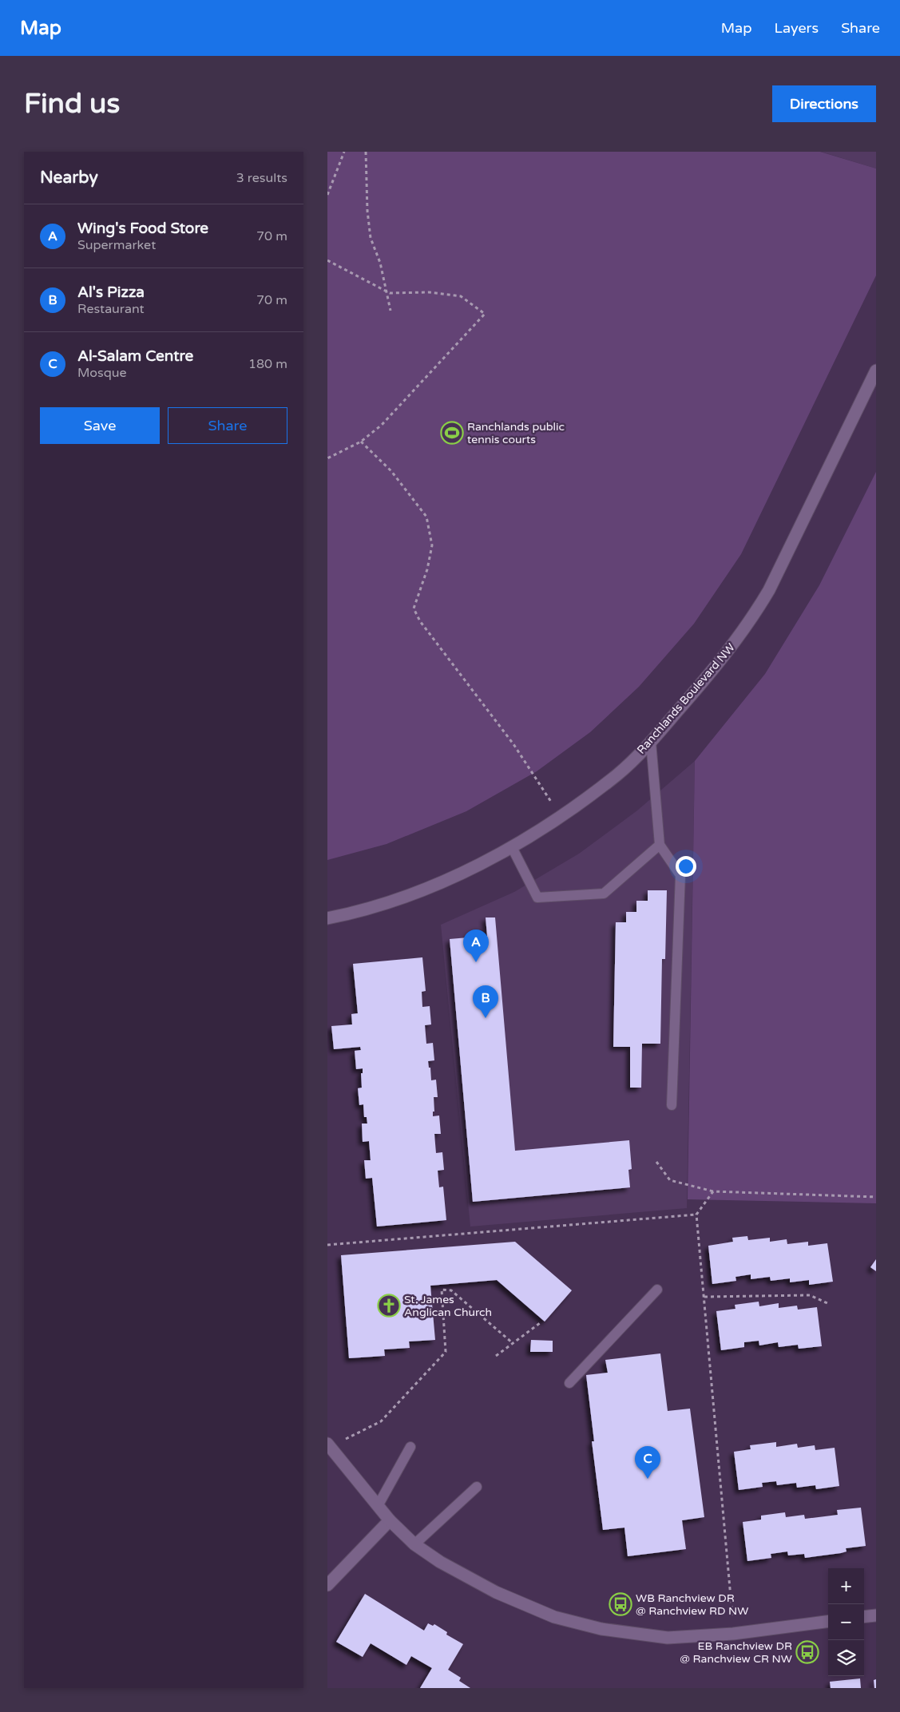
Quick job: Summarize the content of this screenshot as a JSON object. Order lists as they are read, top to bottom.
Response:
{
  "streets": {
    "street": ["Ranchlands Boulevard NW"]
  },
  "places": {
    "sports": ["Ranchlands public tennis courts"],
    "church": ["St. James Anglican Church"],
    "bus stop": ["WB Ranchview DR @ Ranchview RD NW", "EB Ranchview DR @ Ranchview CR NW"]
  },
  "page": {
    "header": "Map",
    "nav": ["Map", "Layers", "Share"],
    "buttons": [
      "Directions",
      ["Save", "Share"]
    ],
    "title": "Find us",
    "heading": ["Nearby", "3 results"],
    "list": [
      {
        "mark": "A",
        "name": "Wing's Food Store",
        "note": "Supermarket",
        "value": "70 m"
      },
      {
        "mark": "B",
        "name": "Al's Pizza",
        "note": "Restaurant",
        "value": "70 m"
      },
      {
        "mark": "C",
        "name": "Al-Salam Centre",
        "note": "Mosque",
        "value": "180 m"
      }
    ],
    "pins": ["A", "B", "C"],
    "map_buttons": ["+", "−"]
  }
}
